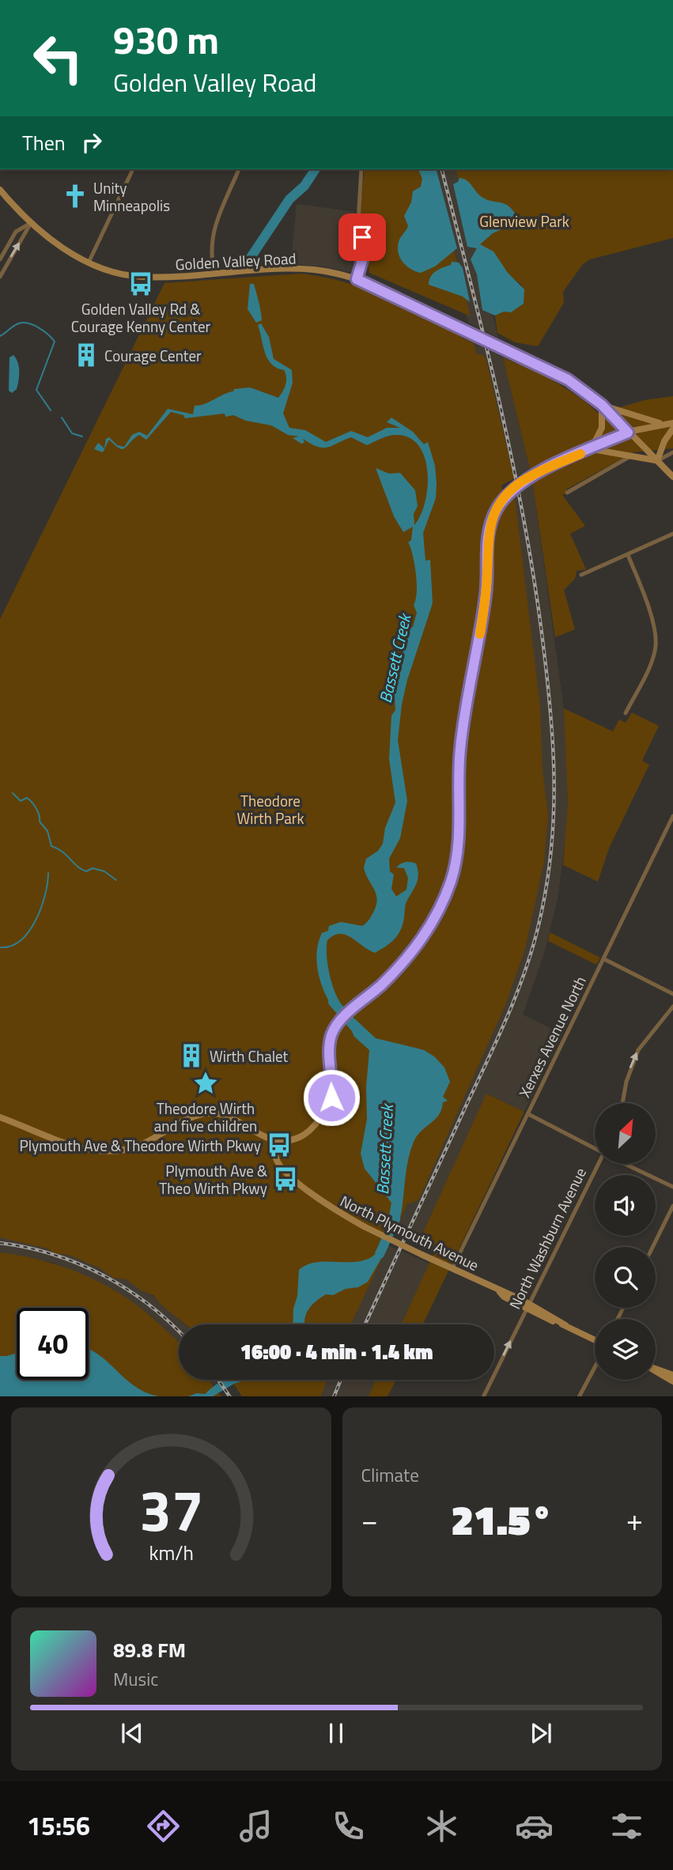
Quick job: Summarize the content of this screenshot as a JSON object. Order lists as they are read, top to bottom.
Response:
{
  "streets": {
    "street": [
      "Golden Valley Road",
      "Xerxes Avenue North",
      "North Plymouth Avenue",
      "North Washburn Avenue"
    ]
  },
  "crossings": [
    ["Xerxes Avenue North", "North Plymouth Avenue"],
    ["North Plymouth Avenue", "North Washburn Avenue"]
  ],
  "one_way": ["North Washburn Avenue"],
  "water": ["Bassett Creek"],
  "parks": ["Glenview Park", "Theodore Wirth Park"],
  "places": {
    "church": ["Unity Minneapolis"],
    "bus stop": ["Golden Valley Rd & Courage Kenny Center", "Plymouth Ave & Theodore Wirth Pkwy", "Plymouth Ave & Theo Wirth Pkwy"],
    "building": ["Courage Center", "Wirth Chalet"],
    "place": ["Theodore Wirth and five children"]
  },
  "north": "top right",
  "page": {
    "turn": ["930 m", "Golden Valley Road"],
    "then": "Then",
    "limit": "40",
    "trip": "16:00 · 4 min · 1.4 km",
    "tile": "Climate",
    "heat": ["−", "21.5°", "+"],
    "song": ["89.8 FM", "Music"],
    "tabs": "15:56",
    "gauge": ["37", "km/h"]
  }
}
